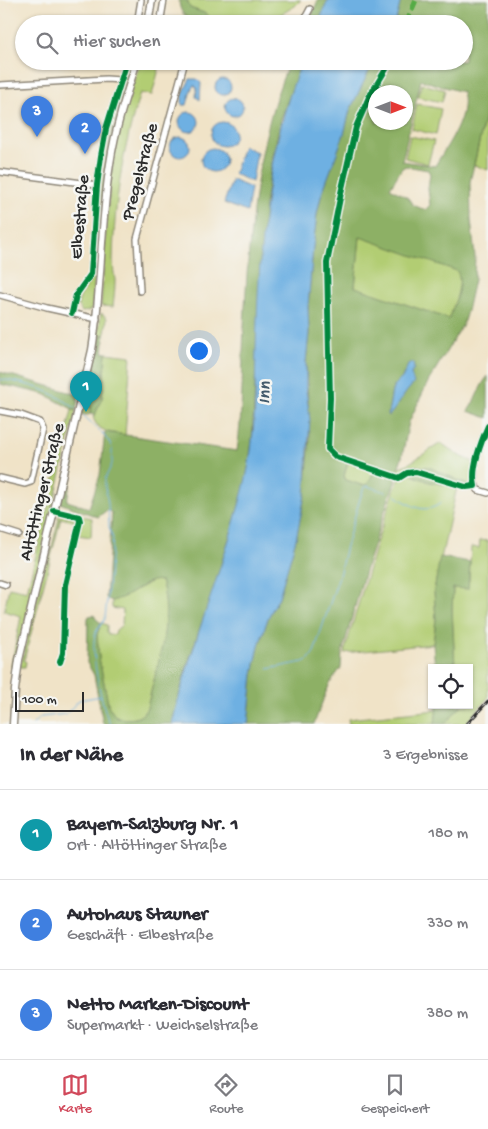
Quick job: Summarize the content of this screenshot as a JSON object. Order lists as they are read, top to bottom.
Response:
{
  "streets": {
    "main road": ["Altöttinger Straße"],
    "street": ["Pregelstraße", "Elbestraße"]
  },
  "water": ["Inn"],
  "scale_bar": "100 m",
  "north": "right",
  "page": {
    "search": "Hier suchen",
    "pins": ["3", "2", "1"],
    "scale": "100 m",
    "heading": ["In der Nähe", "3 Ergebnisse"],
    "list": [
      {
        "mark": "1",
        "name": "Bayern-Salzburg Nr. 1",
        "note": "Ort · Altöttinger Straße",
        "value": "180 m"
      },
      {
        "mark": "2",
        "name": "Autohaus Stauner",
        "note": "Geschäft · Elbestraße",
        "value": "330 m"
      },
      {
        "mark": "3",
        "name": "Netto Marken-Discount",
        "note": "Supermarkt · Weichselstraße",
        "value": "380 m"
      }
    ],
    "nav": ["Karte", "Route", "Gespeichert"]
  }
}
